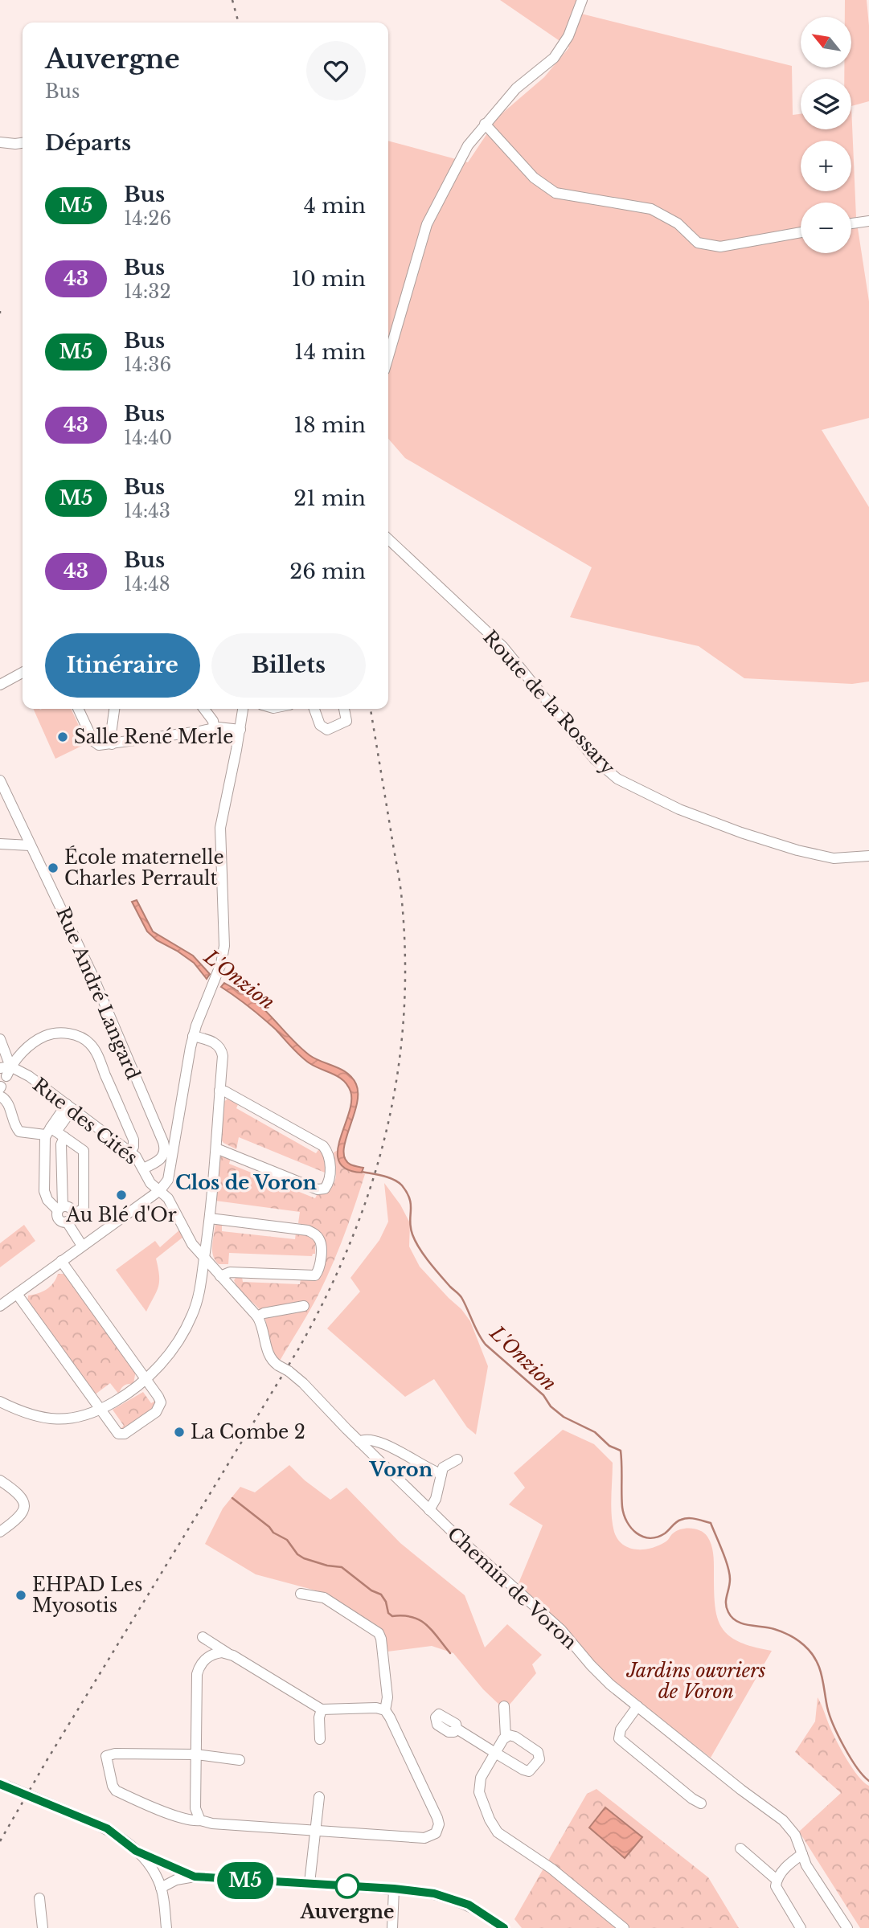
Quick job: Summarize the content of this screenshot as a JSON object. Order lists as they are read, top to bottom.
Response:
{
  "streets": {
    "street": [
      "Route de la Rossary",
      "Rue André Langard",
      "Rue des Cités",
      "Chemin de Voron"
    ]
  },
  "crossings": [
    ["Rue André Langard", "Rue des Cités"],
    ["Rue des Cités", "Chemin de Voron"]
  ],
  "districts": ["Clos de Voron", "Voron"],
  "water": ["L'Onzion"],
  "parks": ["Jardins ouvriers de Voron"],
  "places": [
    "Salle René Merle",
    "École maternelle Charles Perrault",
    "Au Blé d'Or",
    "La Combe 2",
    "EHPAD Les Myosotis",
    "Auvergne"
  ],
  "lines": ["bus line M5"],
  "north": "top left",
  "page": {
    "on_map": "M5",
    "map_buttons": ["+", "−"],
    "heading": [
      ["Auvergne", "Bus"],
      "Départs"
    ],
    "list": [
      {
        "mark": "M5",
        "name": "Bus",
        "note": "14:26",
        "value": "4 min"
      },
      {
        "mark": "43",
        "name": "Bus",
        "note": "14:32",
        "value": "10 min"
      },
      {
        "mark": "M5",
        "name": "Bus",
        "note": "14:36",
        "value": "14 min"
      },
      {
        "mark": "43",
        "name": "Bus",
        "note": "14:40",
        "value": "18 min"
      },
      {
        "mark": "M5",
        "name": "Bus",
        "note": "14:43",
        "value": "21 min"
      },
      {
        "mark": "43",
        "name": "Bus",
        "note": "14:48",
        "value": "26 min"
      }
    ],
    "buttons": ["Itinéraire", "Billets"]
  }
}
